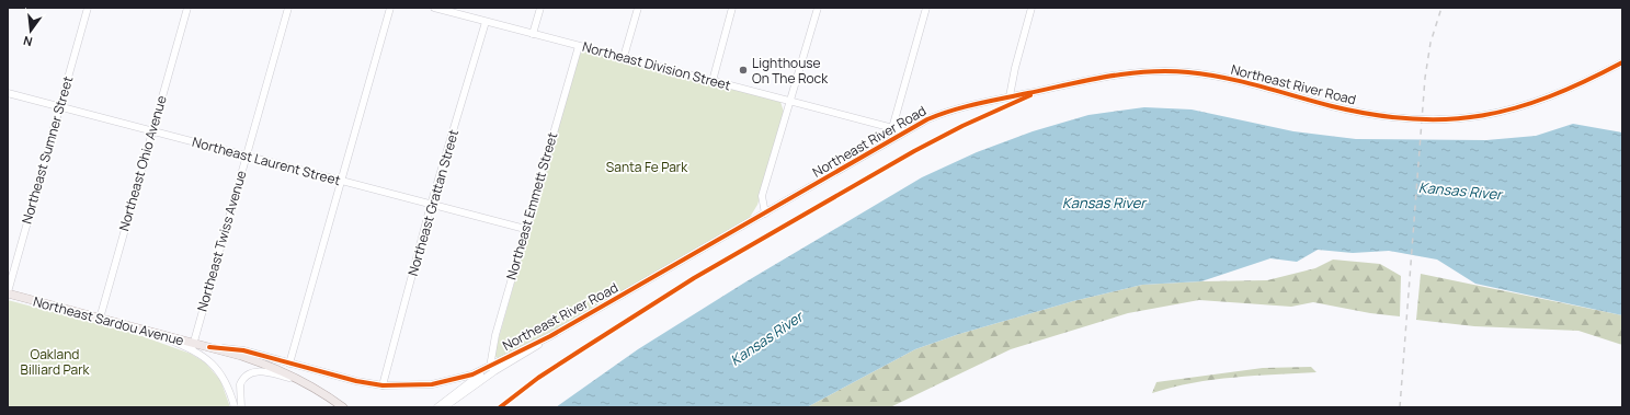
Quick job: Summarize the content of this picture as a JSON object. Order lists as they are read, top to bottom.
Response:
{
  "streets": {
    "main road": ["Northeast Sardou Avenue"],
    "street": [
      "Northeast Division Street",
      "Northeast River Road",
      "Northeast Sumner Street",
      "Northeast Laurent Street",
      "Northeast Ohio Avenue",
      "Northeast Grattan Street",
      "Northeast Emmett Street",
      "Northeast Twiss Avenue"
    ]
  },
  "crossings": [
    ["Northeast Division Street", "Northeast River Road"],
    ["Northeast Division Street", "Northeast Grattan Street"],
    ["Northeast Division Street", "Northeast Emmett Street"],
    ["Northeast River Road", "Northeast Emmett Street"],
    ["Northeast River Road", "Northeast Sardou Avenue"],
    ["Northeast Sumner Street", "Northeast Laurent Street"],
    ["Northeast Sumner Street", "Northeast Sardou Avenue"],
    ["Northeast Laurent Street", "Northeast Ohio Avenue"],
    ["Northeast Laurent Street", "Northeast Grattan Street"],
    ["Northeast Laurent Street", "Northeast Emmett Street"],
    ["Northeast Laurent Street", "Northeast Twiss Avenue"],
    ["Northeast Ohio Avenue", "Northeast Sardou Avenue"],
    ["Northeast Grattan Street", "Northeast Sardou Avenue"],
    ["Northeast Emmett Street", "Northeast Sardou Avenue"],
    ["Northeast Twiss Avenue", "Northeast Sardou Avenue"]
  ],
  "water": ["Kansas River"],
  "parks": ["Santa Fe Park", "Oakland Billiard Park"],
  "places": ["Lighthouse On The Rock"],
  "north": "bottom"
}
